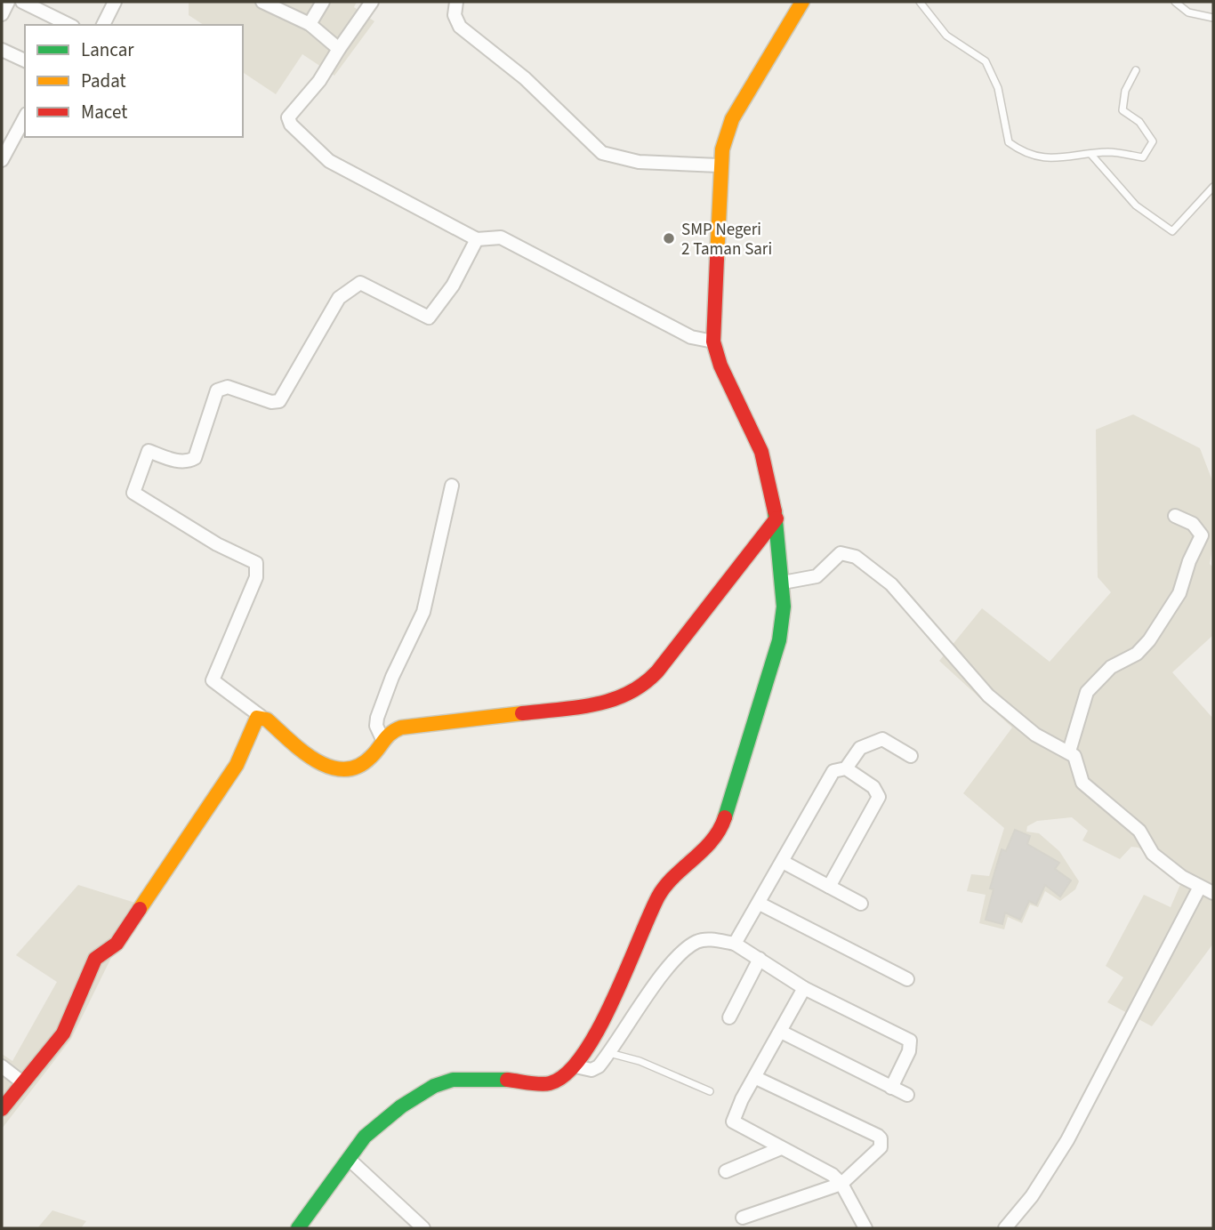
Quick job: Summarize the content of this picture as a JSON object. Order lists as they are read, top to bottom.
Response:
{
  "places": ["SMP Negeri 2 Taman Sari"],
  "legend": ["Lancar", "Padat", "Macet"]
}
